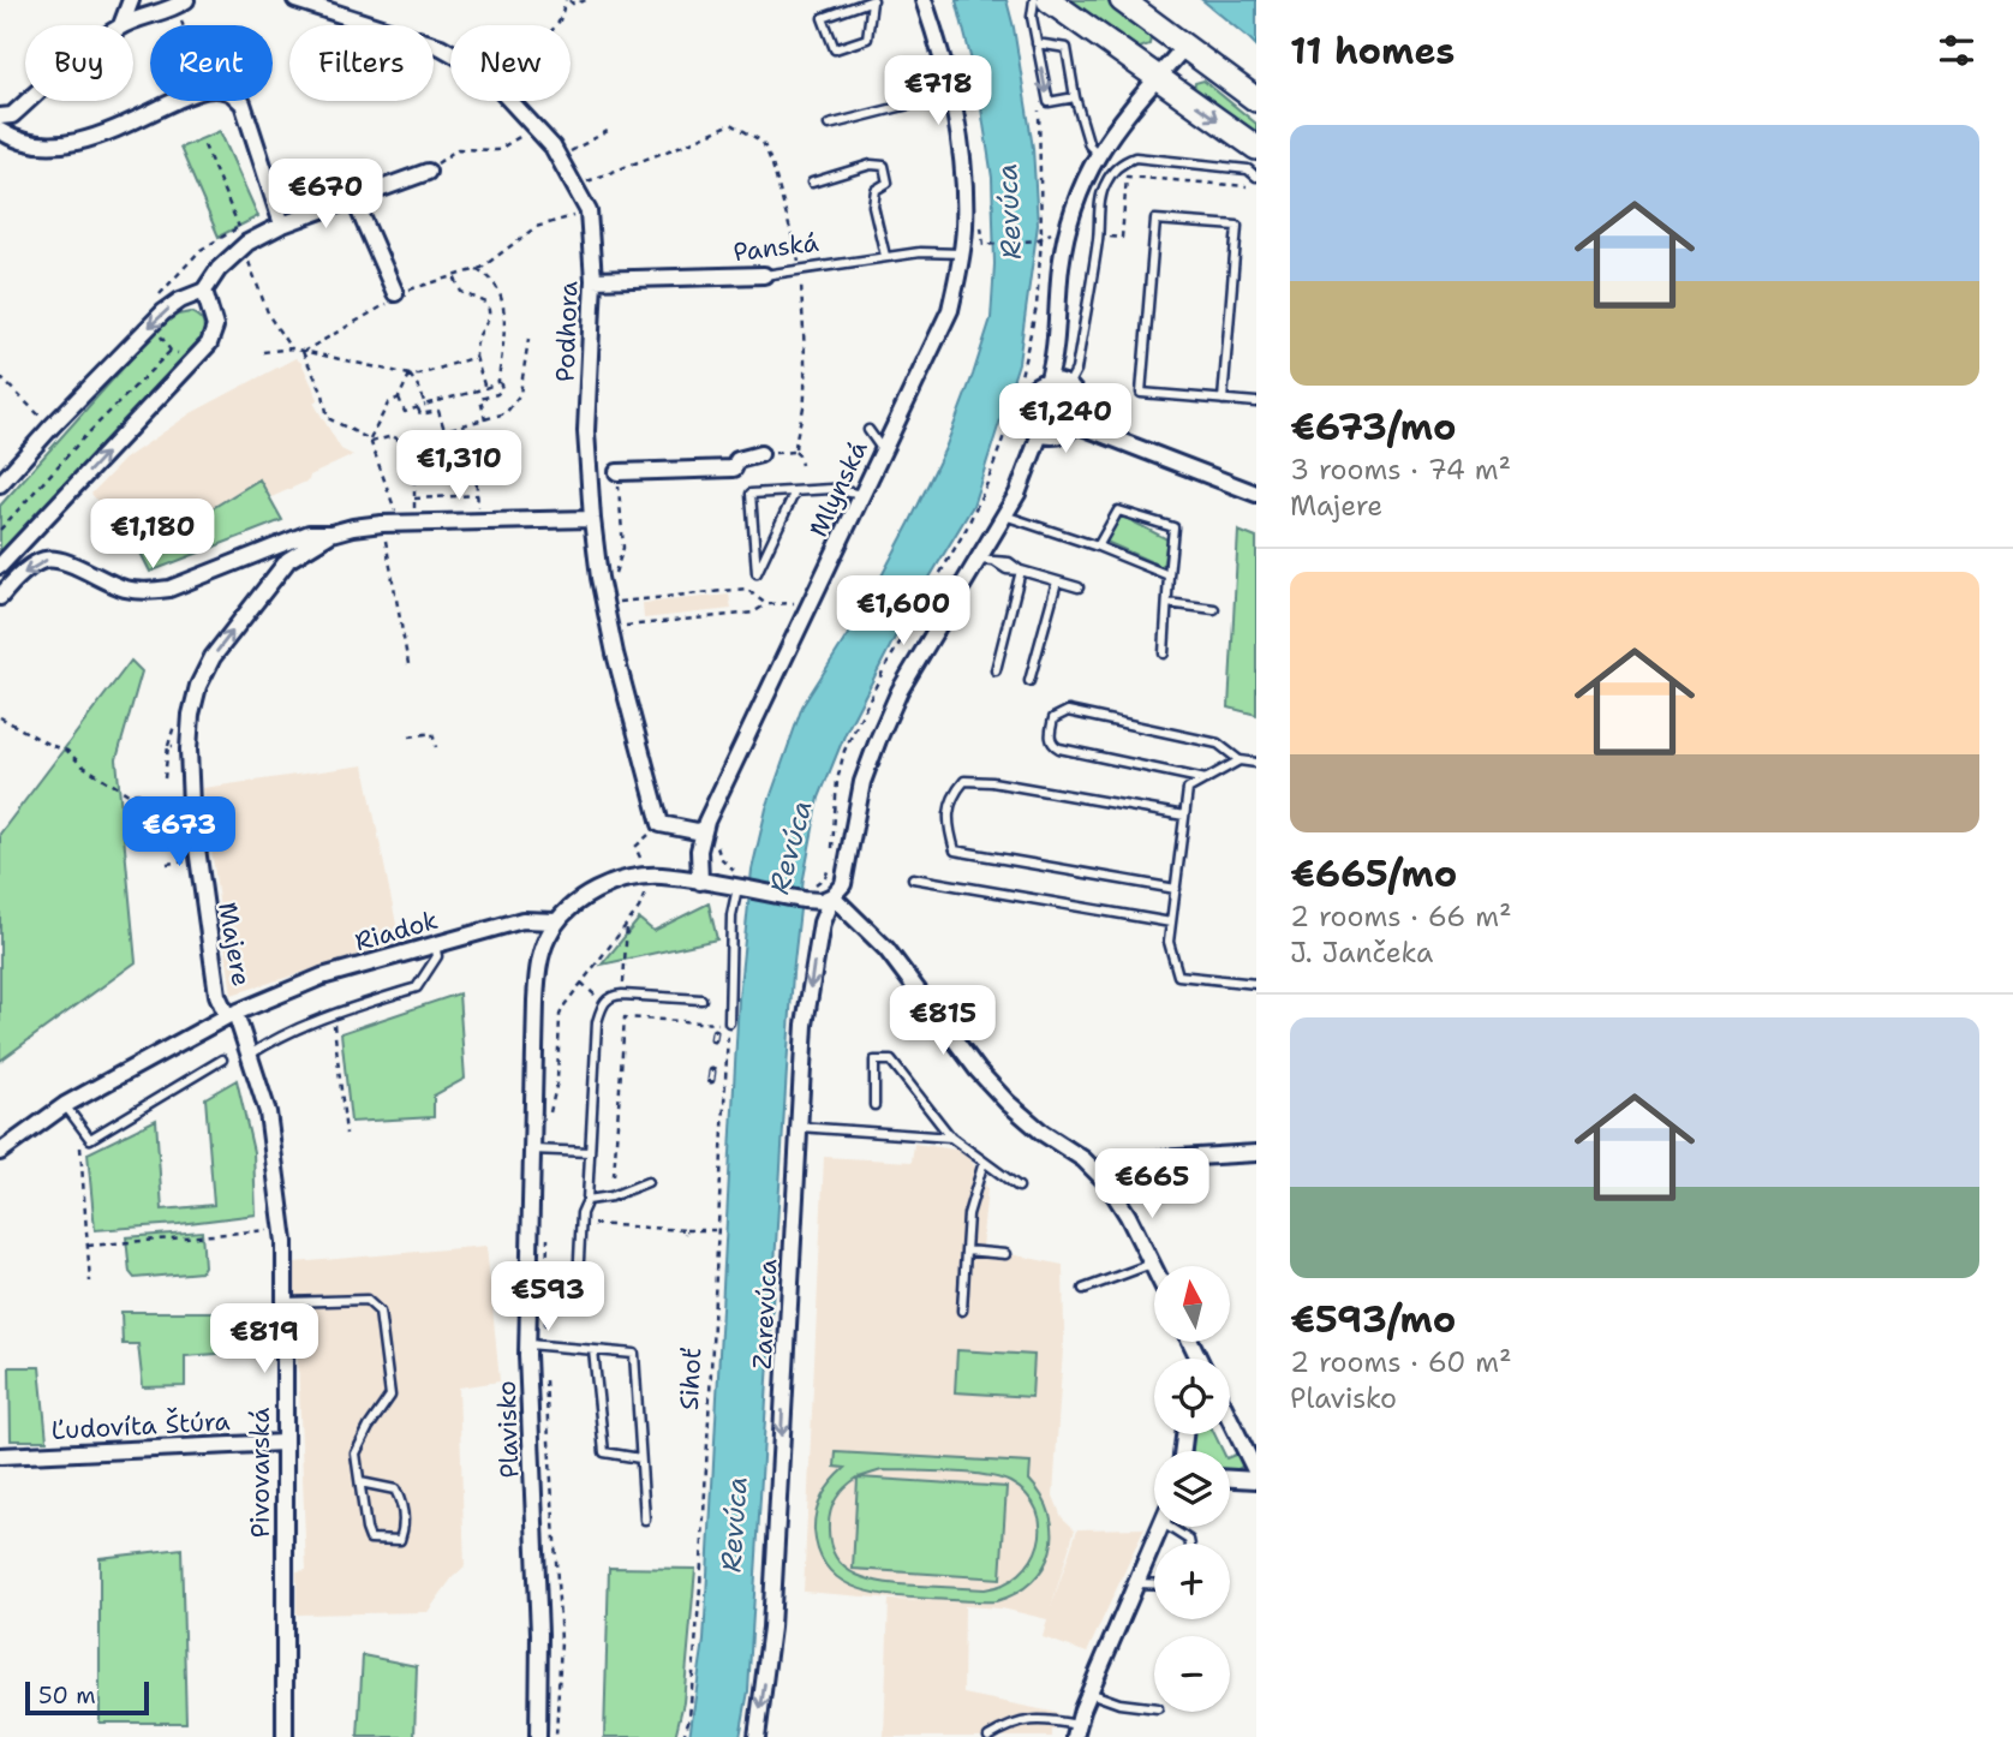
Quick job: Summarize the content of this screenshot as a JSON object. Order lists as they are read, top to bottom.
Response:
{
  "streets": {
    "street": [
      "Panská",
      "Podhora",
      "Mlynská",
      "Riadok",
      "Majere",
      "Zarevúca",
      "Ľudovíta Štúra",
      "Plavisko",
      "Pivovarská"
    ],
    "path": ["Sihoť"]
  },
  "crossings": [
    ["Panská", "Podhora"],
    ["Panská", "Mlynská"],
    ["Riadok", "Majere"],
    ["Riadok", "Plavisko"],
    ["Riadok", "Pivovarská"],
    ["Majere", "Pivovarská"],
    ["Ľudovíta Štúra", "Pivovarská"]
  ],
  "one_way": ["Majere", "Zarevúca"],
  "water": ["Revúca"],
  "scale_bar": "50 m",
  "north": "top",
  "page": {
    "heading": "11 homes",
    "chip": [
      "Buy",
      "Rent",
      "Filters",
      "New"
    ],
    "price": [
      "€718",
      "€670",
      "€1,240",
      "€1,310",
      "€1,180",
      "€1,600",
      "€673",
      "€815",
      "€665",
      "€593",
      "€819"
    ],
    "list": [
      {
        "name": "€673/mo",
        "note": "3 rooms · 74 m² · Majere"
      },
      {
        "name": "€665/mo",
        "note": "2 rooms · 66 m² · J. Jančeka"
      },
      {
        "name": "€593/mo",
        "note": "2 rooms · 60 m² · Plavisko"
      }
    ],
    "map_buttons": ["+", "−"],
    "scale": "50 m"
  }
}
